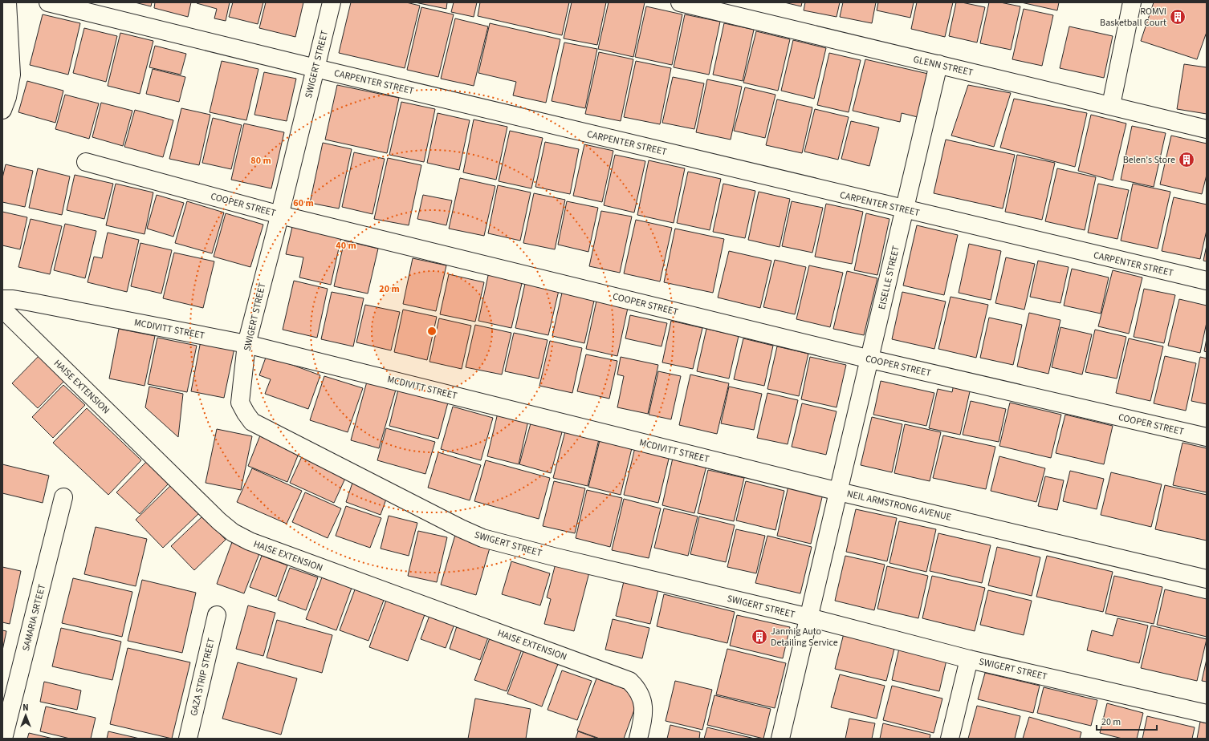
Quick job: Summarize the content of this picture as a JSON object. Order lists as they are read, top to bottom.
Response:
{
  "streets": {
    "street": [
      "SWIGERT STREET",
      "GLENN STREET",
      "CARPENTER STREET",
      "COOPER STREET",
      "EISELLE STREET",
      "MCDIVITT STREET",
      "HAISE EXTENSION",
      "NEIL ARMSTRONG AVENUE",
      "SAMARIA SRTEET",
      "GAZA STRIP STREET"
    ]
  },
  "crossings": [
    ["SWIGERT STREET", "CARPENTER STREET"],
    ["SWIGERT STREET", "COOPER STREET"],
    ["SWIGERT STREET", "MCDIVITT STREET"],
    ["SWIGERT STREET", "NEIL ARMSTRONG AVENUE"],
    ["GLENN STREET", "EISELLE STREET"],
    ["CARPENTER STREET", "EISELLE STREET"],
    ["COOPER STREET", "EISELLE STREET"],
    ["EISELLE STREET", "MCDIVITT STREET"],
    ["EISELLE STREET", "NEIL ARMSTRONG AVENUE"],
    ["MCDIVITT STREET", "NEIL ARMSTRONG AVENUE"]
  ],
  "places": {
    "building": ["ROMVI Basketball Court", "Belen's Store", "Janmig Auto Detailing Service"]
  },
  "scale_bar": "20 m",
  "north": "top",
  "rings": [
    "80 m",
    "60 m",
    "40 m",
    "20 m"
  ]
}
